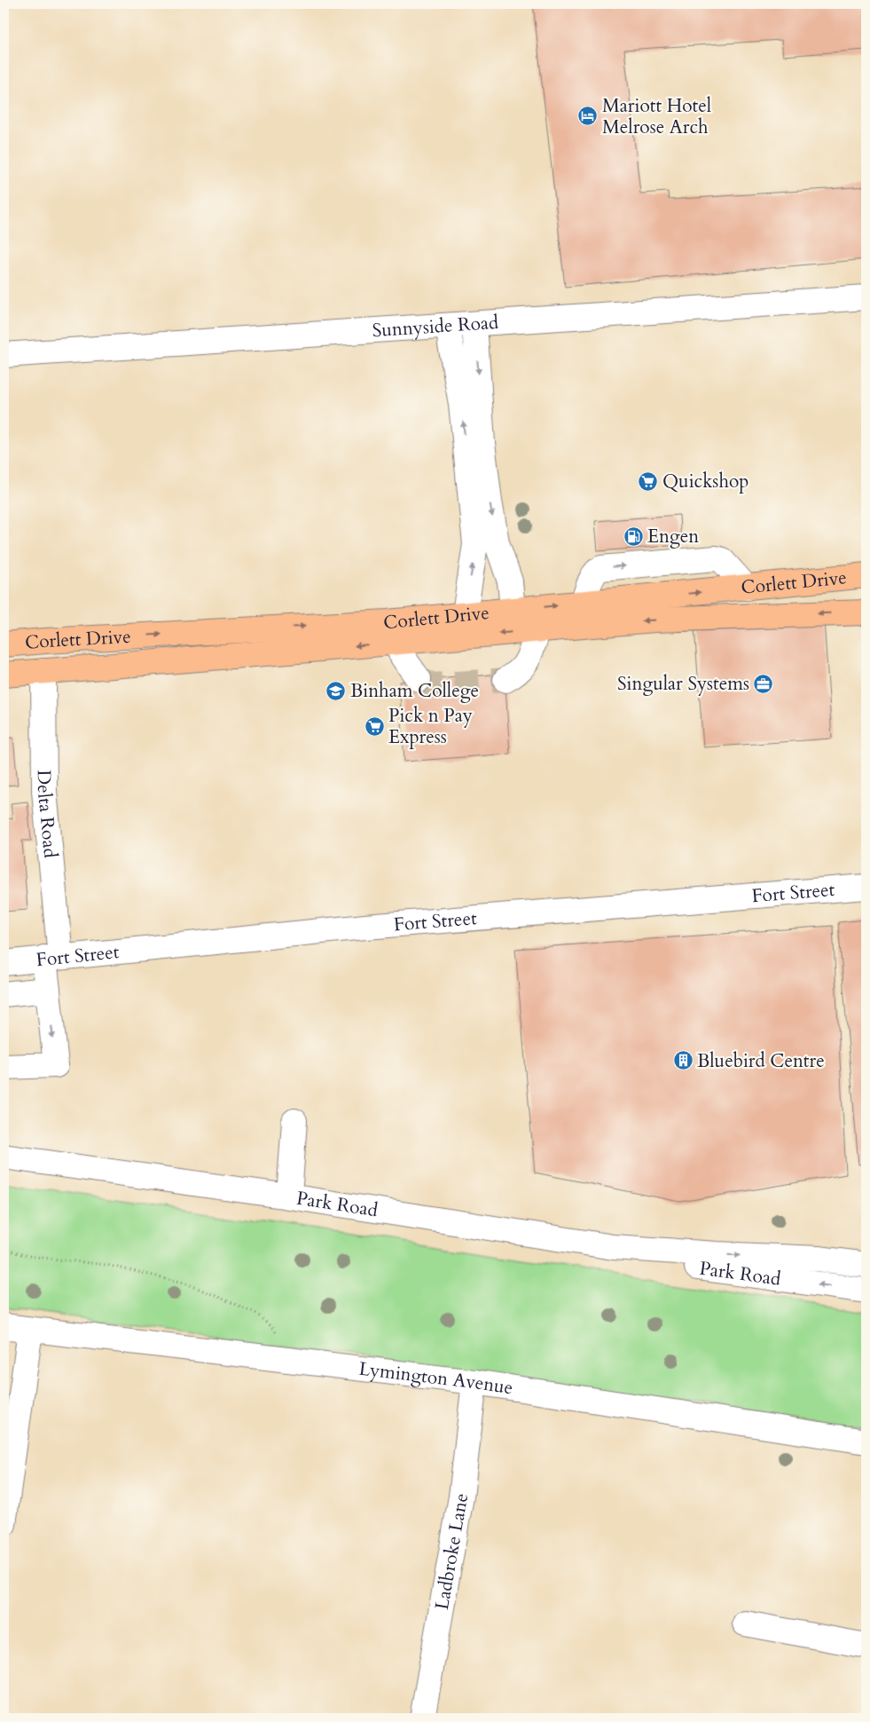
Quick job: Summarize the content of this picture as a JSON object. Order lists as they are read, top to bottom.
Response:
{
  "streets": {
    "main road": ["Corlett Drive"],
    "street": [
      "Sunnyside Road",
      "Delta Road",
      "Fort Street",
      "Park Road",
      "Lymington Avenue",
      "Ladbroke Lane"
    ]
  },
  "crossings": [
    ["Corlett Drive", "Delta Road"],
    ["Delta Road", "Fort Street"],
    ["Lymington Avenue", "Ladbroke Lane"]
  ],
  "places": {
    "hotel": ["Mariott Hotel Melrose Arch"],
    "supermarket": ["Quickshop", "Pick n Pay Express"],
    "fuel station": ["Engen"],
    "office": ["Singular Systems"],
    "school or university": ["Binham College"],
    "building": ["Bluebird Centre"]
  }
}
